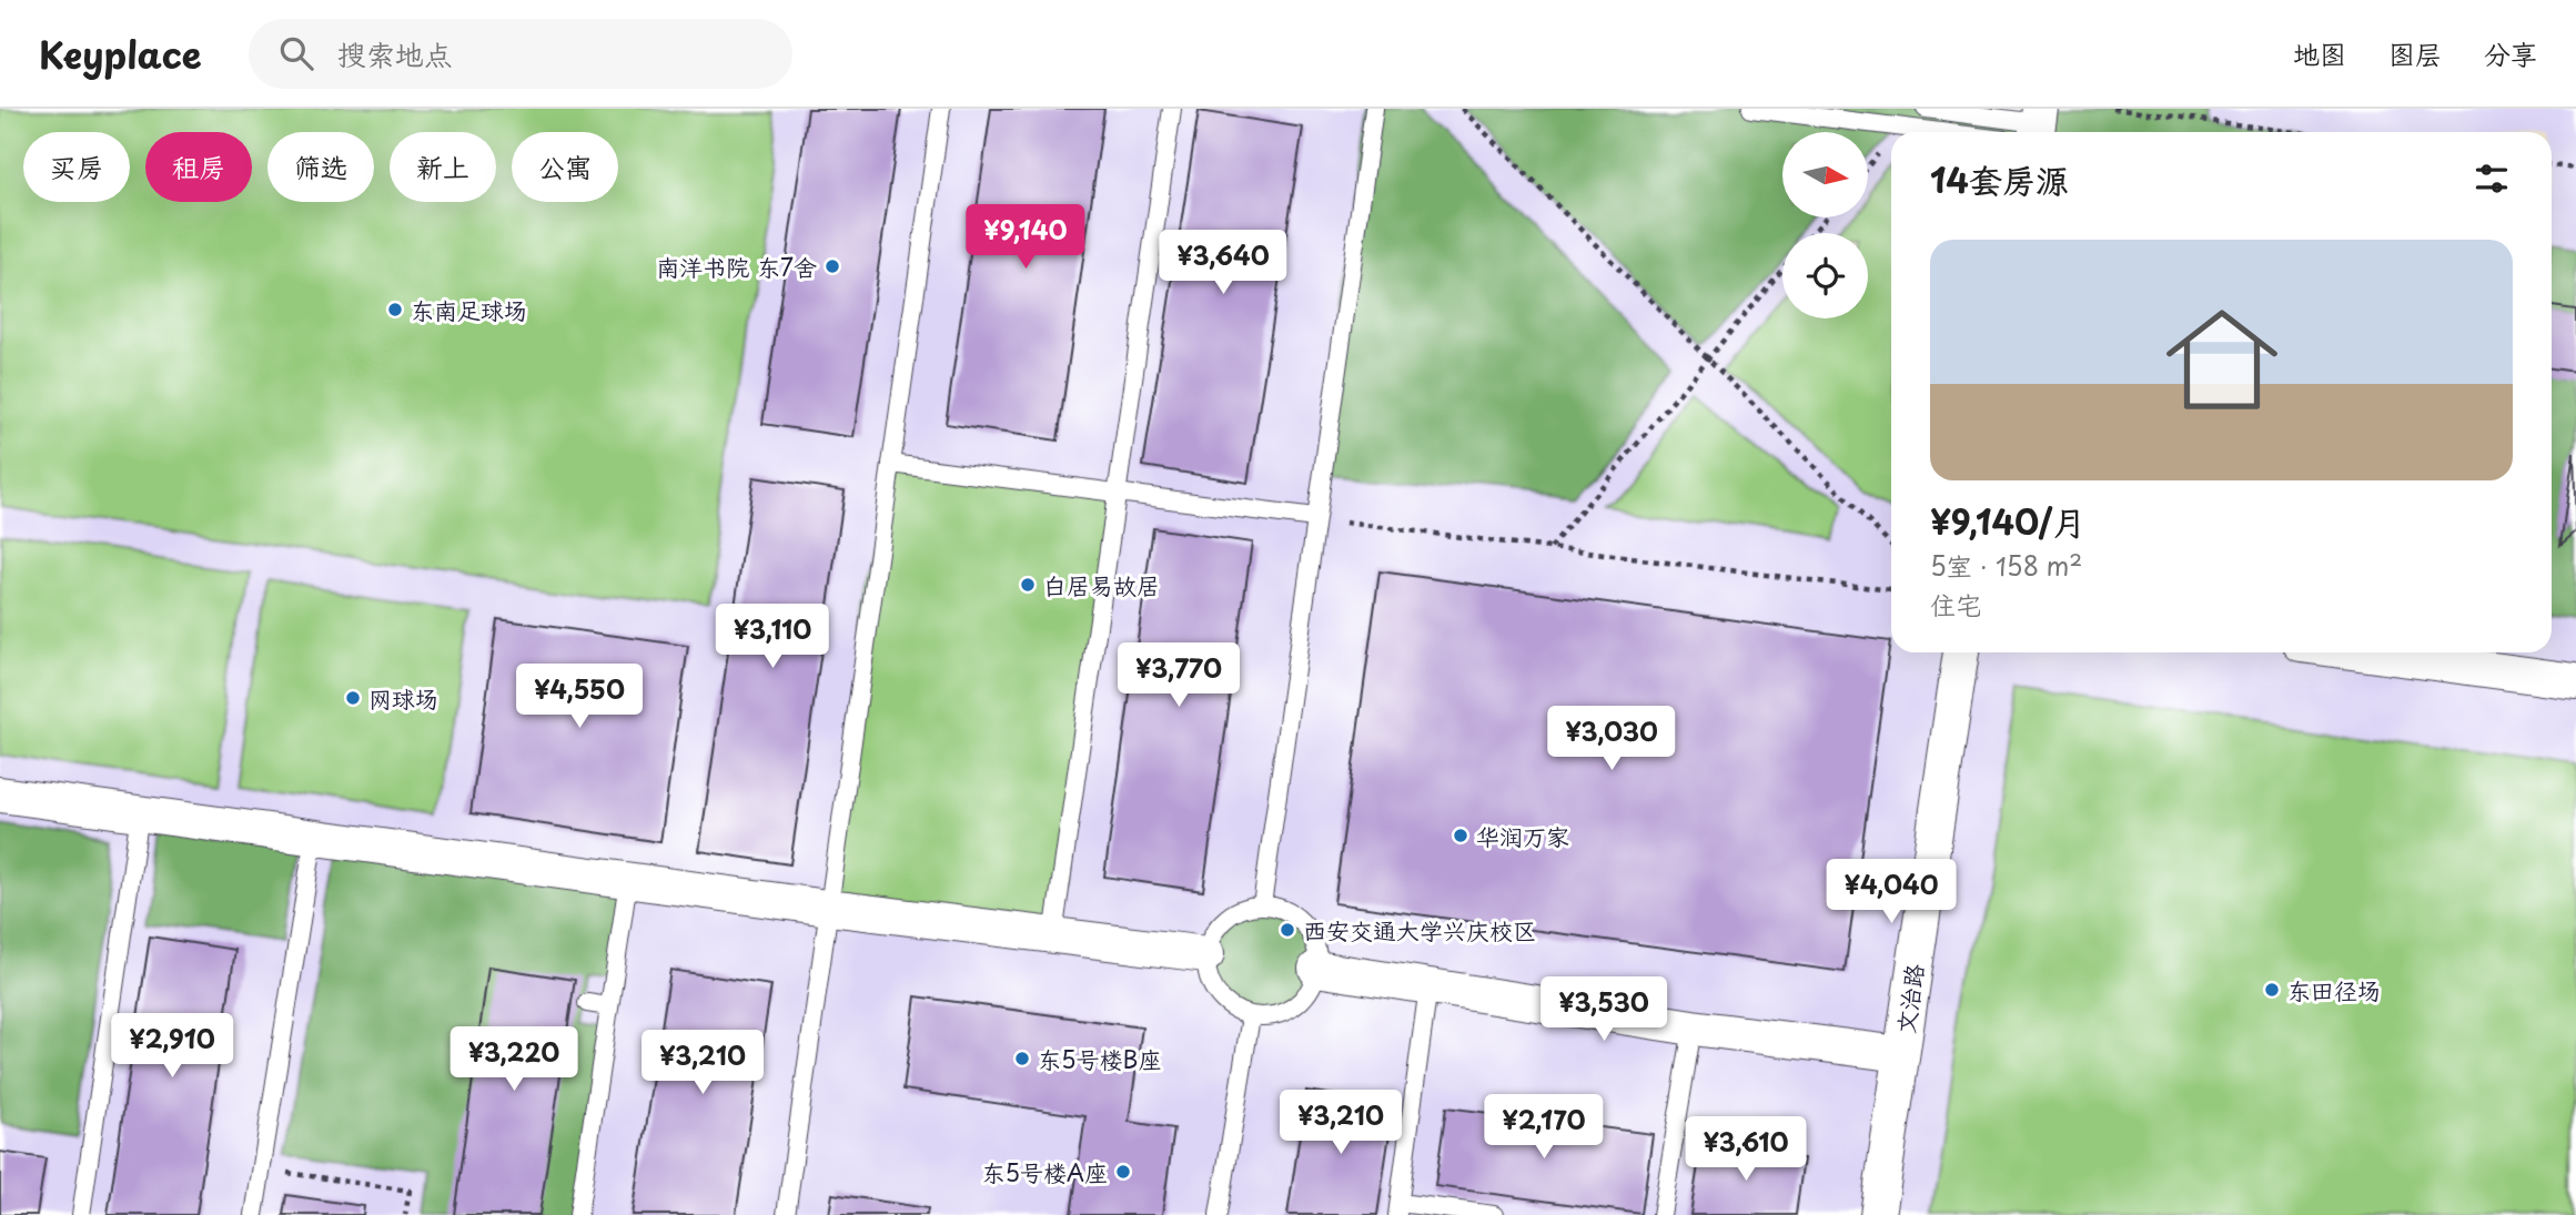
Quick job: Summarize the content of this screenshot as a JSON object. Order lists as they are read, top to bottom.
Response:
{
  "streets": {
    "street": ["文治路"]
  },
  "places": [
    "南洋书院 东7舍",
    "东南足球场",
    "白居易故居",
    "网球场",
    "华润万家",
    "西安交通大学兴庆校区",
    "东田径场",
    "东5号楼B座",
    "东5号楼A座"
  ],
  "north": "right",
  "page": {
    "header": "Keyplace",
    "search": "搜索地点",
    "nav": ["地图", "图层", "分享"],
    "chip": [
      "买房",
      "租房",
      "筛选",
      "新上",
      "公寓"
    ],
    "heading": "14套房源",
    "price": [
      "¥9,140",
      "¥3,640",
      "¥3,110",
      "¥3,770",
      "¥4,550",
      "¥3,030",
      "¥4,040",
      "¥3,530",
      "¥2,910",
      "¥3,220",
      "¥3,210",
      "¥3,210",
      "¥2,170",
      "¥3,610"
    ],
    "list": [
      {
        "name": "¥9,140/月",
        "note": "5室 · 158 m² · 住宅"
      }
    ]
  }
}
